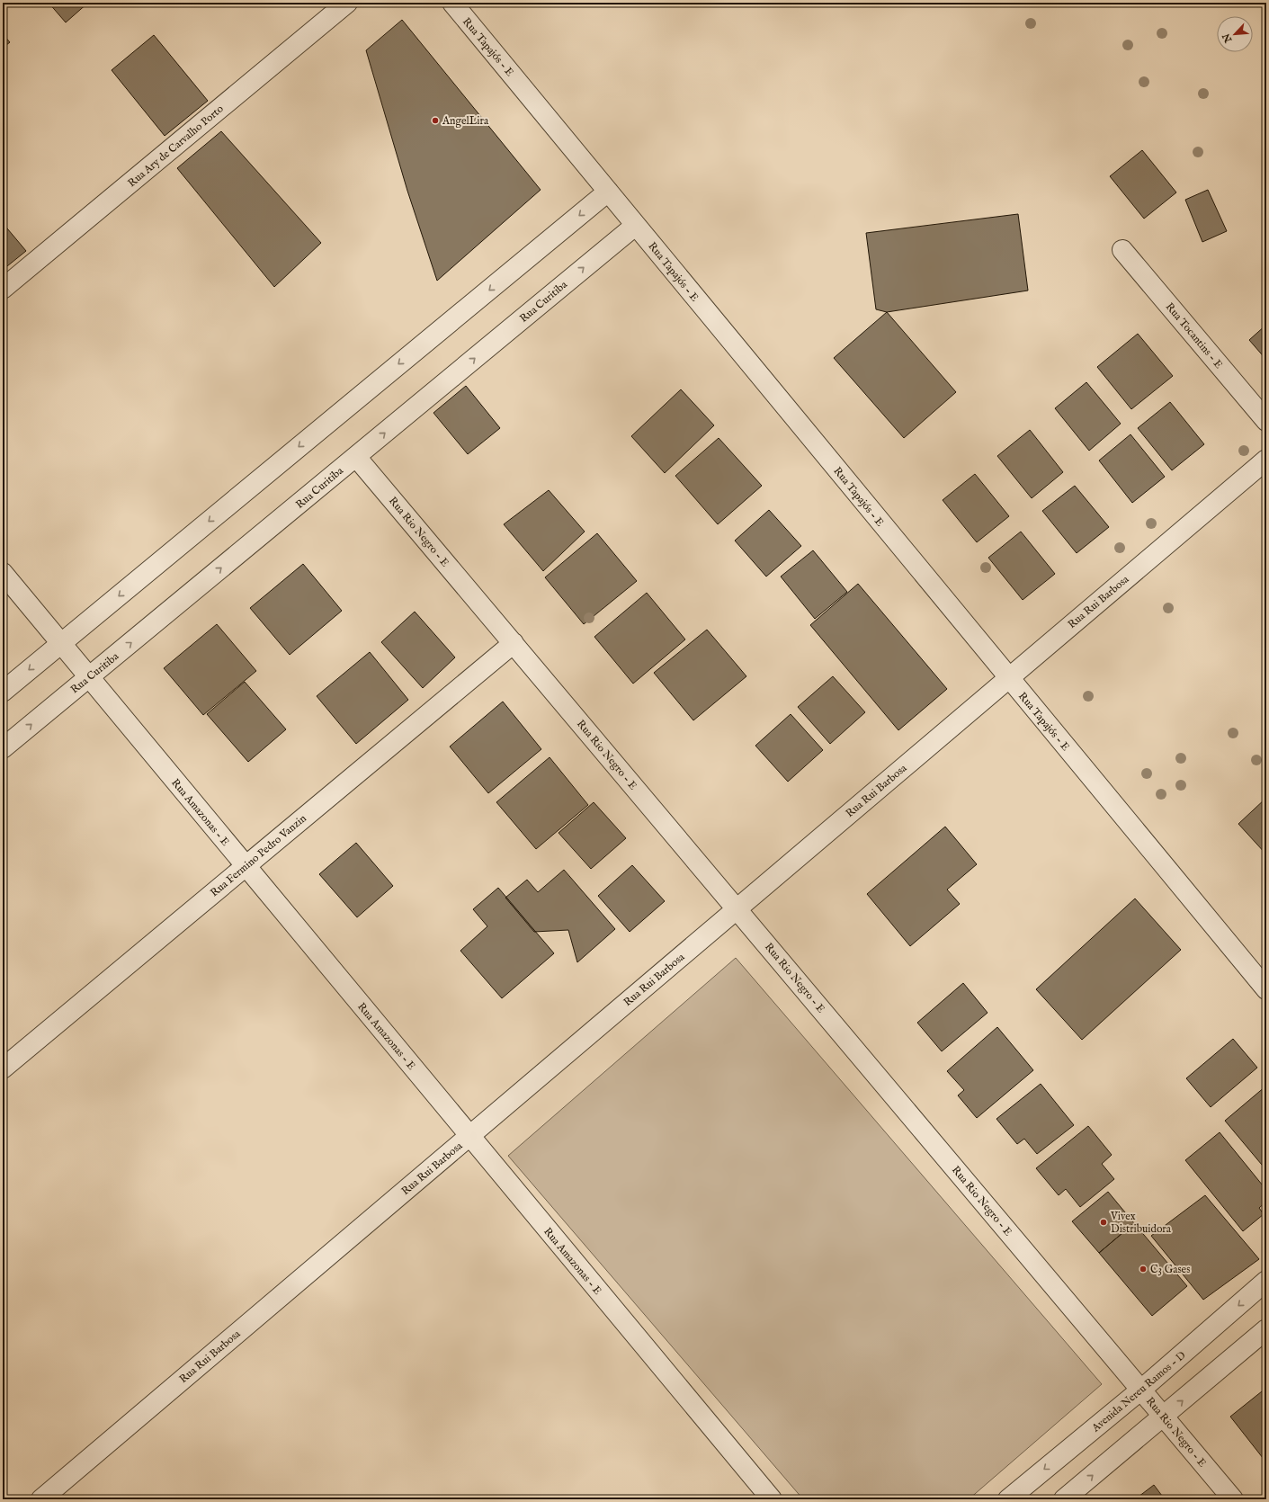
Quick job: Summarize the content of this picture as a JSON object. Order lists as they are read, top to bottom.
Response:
{
  "streets": {
    "street": [
      "Rua Tapajós - E",
      "Rua Ary de Carvalho Porto",
      "Rua Curitiba",
      "Rua Tocantins - E",
      "Rua Rio Negro - E",
      "Rua Rui Barbosa",
      "Rua Amazonas - E",
      "Rua Fermino Pedro Vanzin",
      "Avenida Nereu Ramos - D"
    ]
  },
  "crossings": [
    ["Rua Tapajós - E", "Rua Curitiba"],
    ["Rua Tapajós - E", "Rua Rui Barbosa"],
    ["Rua Curitiba", "Rua Rio Negro - E"],
    ["Rua Curitiba", "Rua Amazonas - E"],
    ["Rua Rio Negro - E", "Rua Rui Barbosa"],
    ["Rua Rio Negro - E", "Rua Fermino Pedro Vanzin"],
    ["Rua Rio Negro - E", "Avenida Nereu Ramos - D"],
    ["Rua Rui Barbosa", "Rua Amazonas - E"],
    ["Rua Amazonas - E", "Rua Fermino Pedro Vanzin"]
  ],
  "places": ["AngelLira", "Vivex Distribuidora", "C3 Gases"],
  "north": "bottom left"
}
